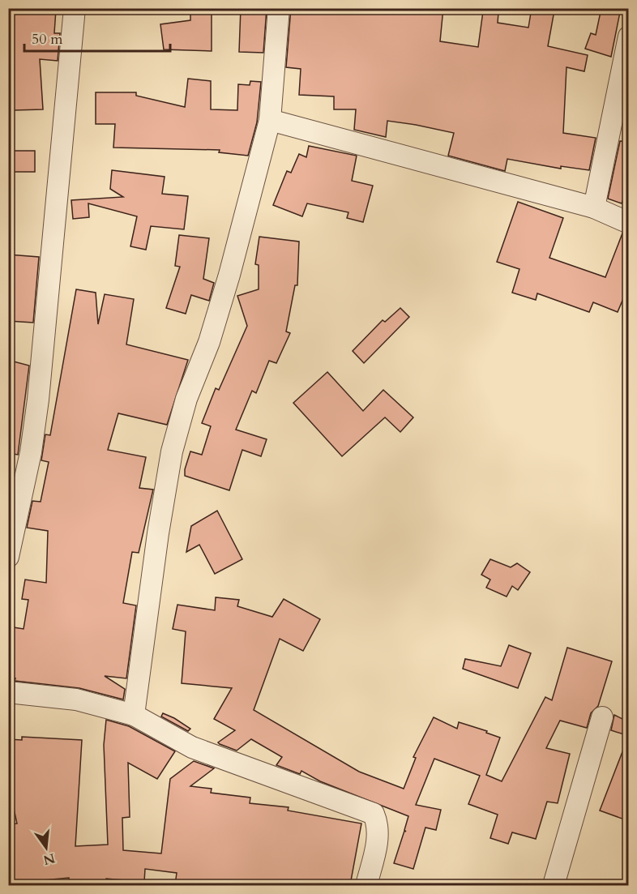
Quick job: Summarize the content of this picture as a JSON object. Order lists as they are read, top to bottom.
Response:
{
  "scale_bar": "50 m",
  "north": "bottom"
}
